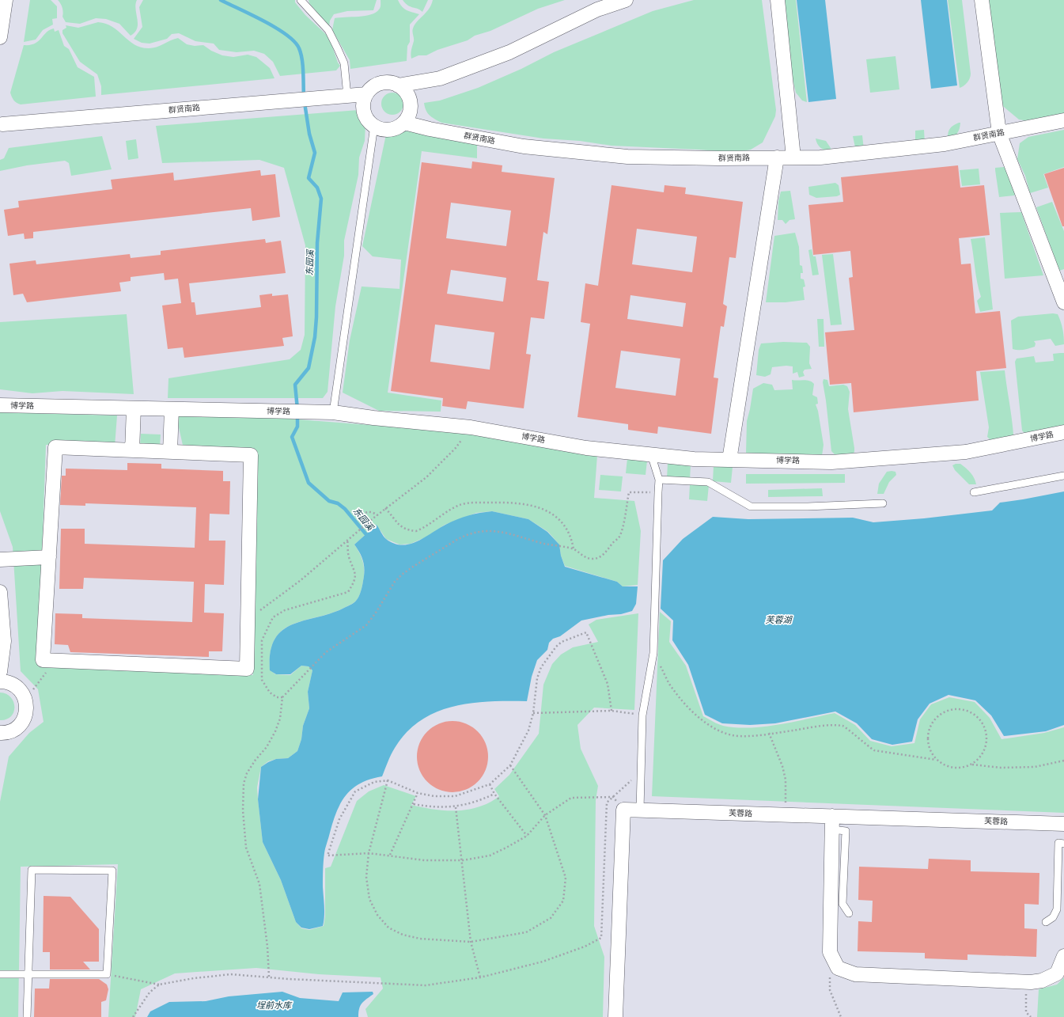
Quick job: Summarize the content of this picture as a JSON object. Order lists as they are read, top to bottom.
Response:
{
  "streets": {
    "street": ["群贤南路", "博学路", "芙蓉路"]
  },
  "water": ["东园溪", "芙蓉湖", "埕前水库"]
}
